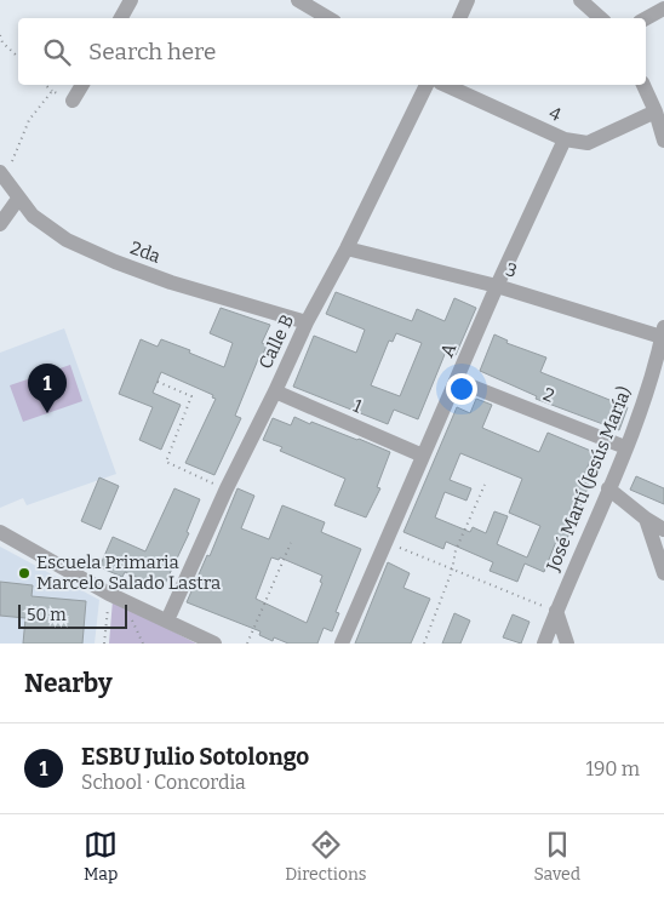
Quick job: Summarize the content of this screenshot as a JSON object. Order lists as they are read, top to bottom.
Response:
{
  "streets": {
    "street": [
      "4",
      "2da",
      "3",
      "Calle B",
      "A",
      "2",
      "1",
      "José Martí (Jesús María)"
    ]
  },
  "crossings": [
    ["4", "A"],
    ["2da", "Calle B"],
    ["3", "Calle B"],
    ["3", "A"],
    ["3", "José Martí (Jesús María)"],
    ["Calle B", "1"],
    ["A", "2"],
    ["A", "1"],
    ["2", "José Martí (Jesús María)"]
  ],
  "places": ["Escuela Primaria Marcelo Salado Lastra"],
  "scale_bar": "50 m",
  "page": {
    "search": "Search here",
    "pins": "1",
    "scale": "50 m",
    "heading": "Nearby",
    "list": [
      {
        "mark": "1",
        "name": "ESBU Julio Sotolongo",
        "note": "School · Concordia",
        "value": "190 m"
      }
    ],
    "nav": ["Map", "Directions", "Saved"]
  }
}
